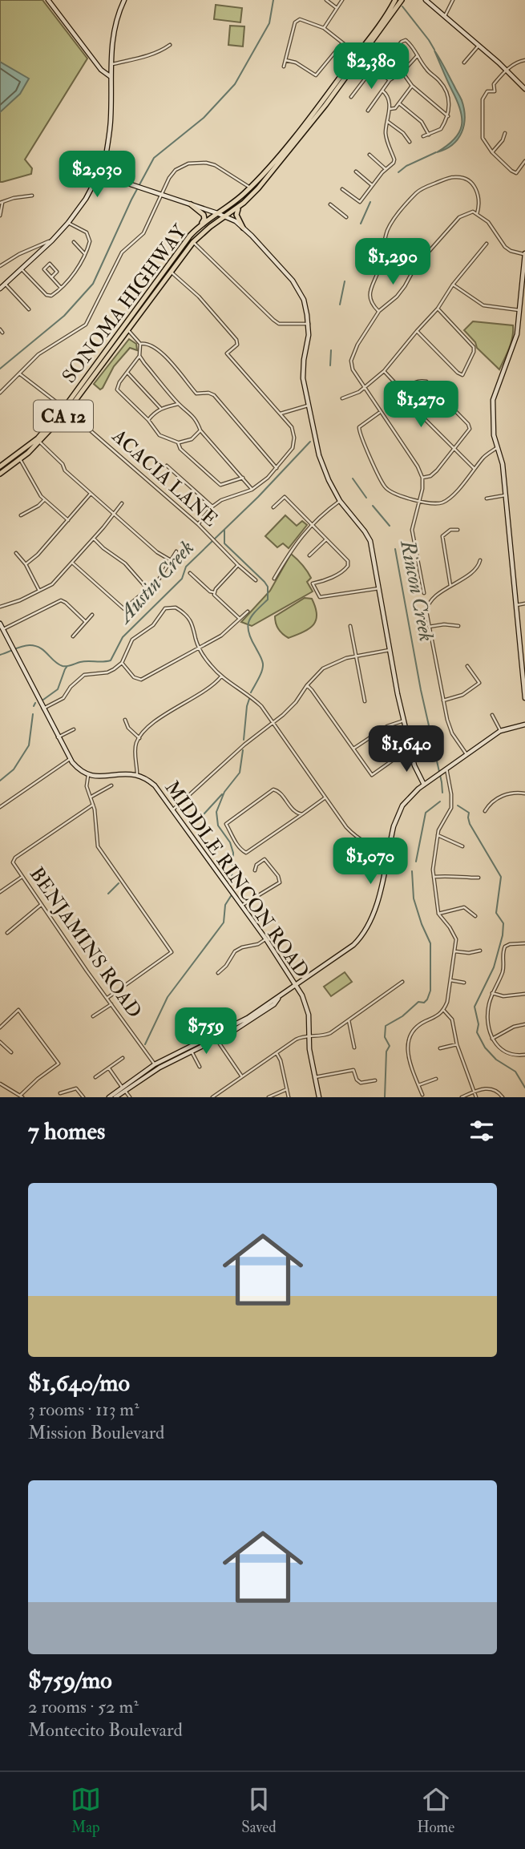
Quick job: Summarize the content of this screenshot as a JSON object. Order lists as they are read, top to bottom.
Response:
{
  "streets": {
    "main road": ["SONOMA HIGHWAY", "CA 12", "MIDDLE RINCON ROAD"],
    "street": ["ACACIA LANE", "BENJAMINS ROAD"]
  },
  "crossings": [
    ["SONOMA HIGHWAY", "ACACIA LANE"]
  ],
  "water": ["Austin Creek", "Rincon Creek"],
  "page": {
    "price": [
      "$2,380",
      "$2,030",
      "$1,290",
      "$1,270",
      "$1,640",
      "$1,070",
      "$759"
    ],
    "heading": "7 homes",
    "list": [
      {
        "name": "$1,640/mo",
        "note": "3 rooms · 113 m² · Mission Boulevard"
      },
      {
        "name": "$759/mo",
        "note": "2 rooms · 52 m² · Montecito Boulevard"
      }
    ],
    "tabs": ["Map", "Saved", "Home"]
  }
}
